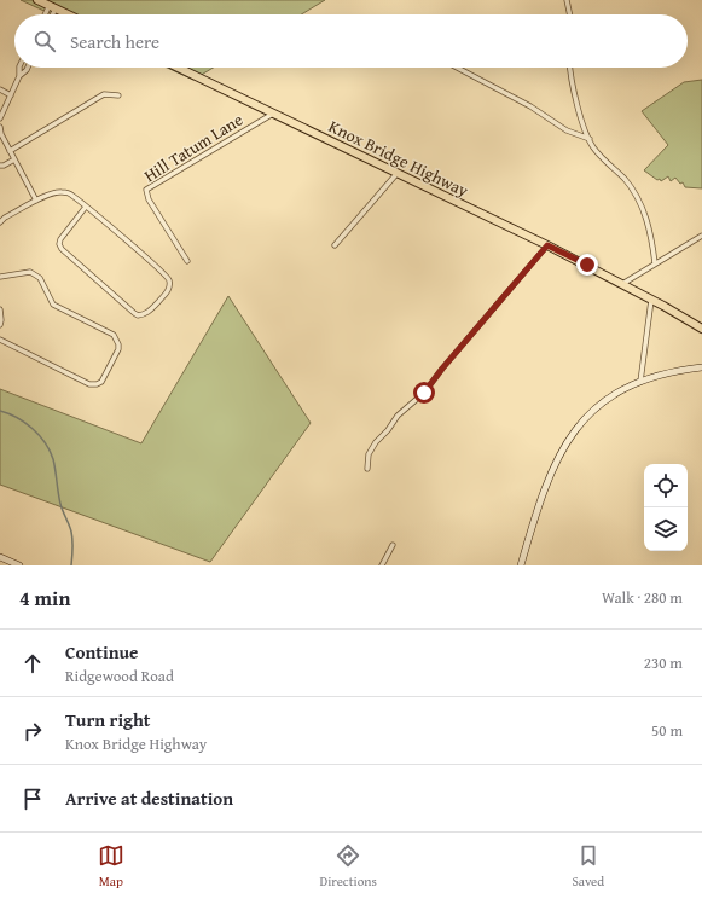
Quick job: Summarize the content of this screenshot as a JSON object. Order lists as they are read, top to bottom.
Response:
{
  "streets": {
    "main road": ["Knox Bridge Highway"],
    "street": ["Hill Tatum Lane"]
  },
  "crossings": [
    ["Hill Tatum Lane", "Knox Bridge Highway"]
  ],
  "page": {
    "search": "Search here",
    "heading": ["4 min", "Walk · 280 m"],
    "list": [
      ["Continue", "Ridgewood Road", "230 m"],
      ["Turn right", "Knox Bridge Highway", "50 m"],
      "Arrive at destination"
    ],
    "nav": ["Map", "Directions", "Saved"]
  }
}
